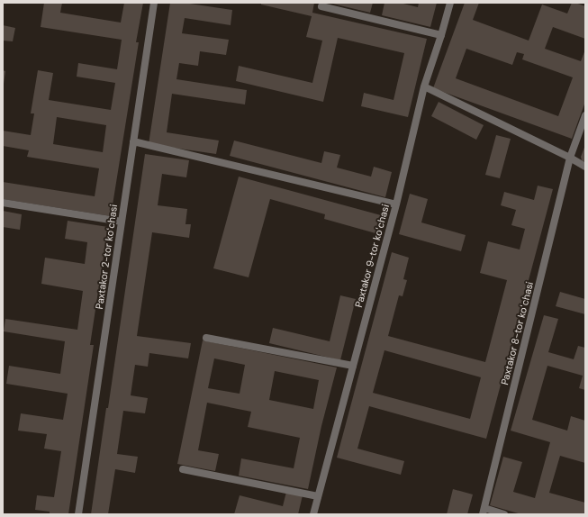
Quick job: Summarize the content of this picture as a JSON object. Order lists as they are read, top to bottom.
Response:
{
  "streets": {
    "street": ["Paxtakor 9-tor koʻchasi", "Paxtakor 2-tor koʻchasi", "Paxtakor 8-tor koʻchasi"]
  }
}
